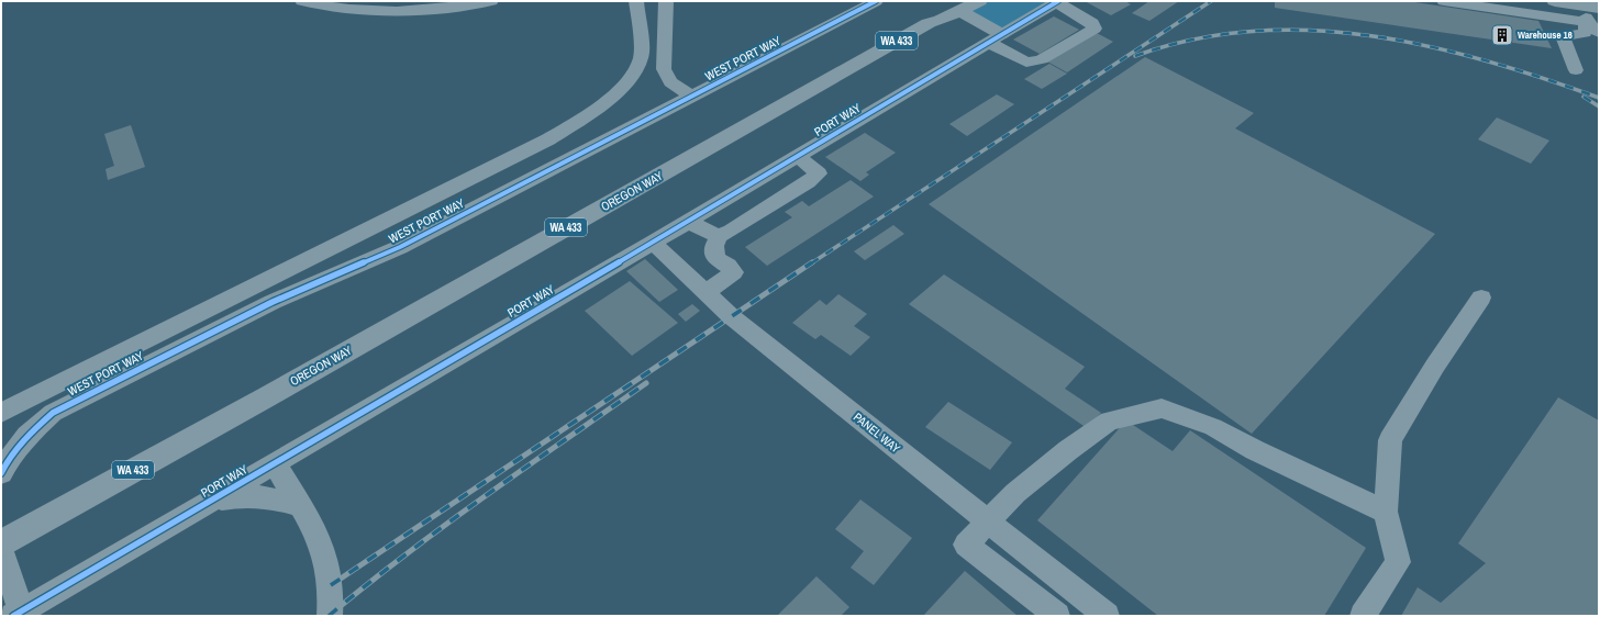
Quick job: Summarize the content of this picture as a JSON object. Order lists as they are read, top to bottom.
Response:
{
  "streets": {
    "highway": ["WA 433", "OREGON WAY"],
    "street": ["WEST PORT WAY", "PORT WAY", "PANEL WAY"]
  },
  "crossings": [
    ["PORT WAY", "PANEL WAY"]
  ],
  "places": {
    "building": ["Warehouse 16"]
  }
}
